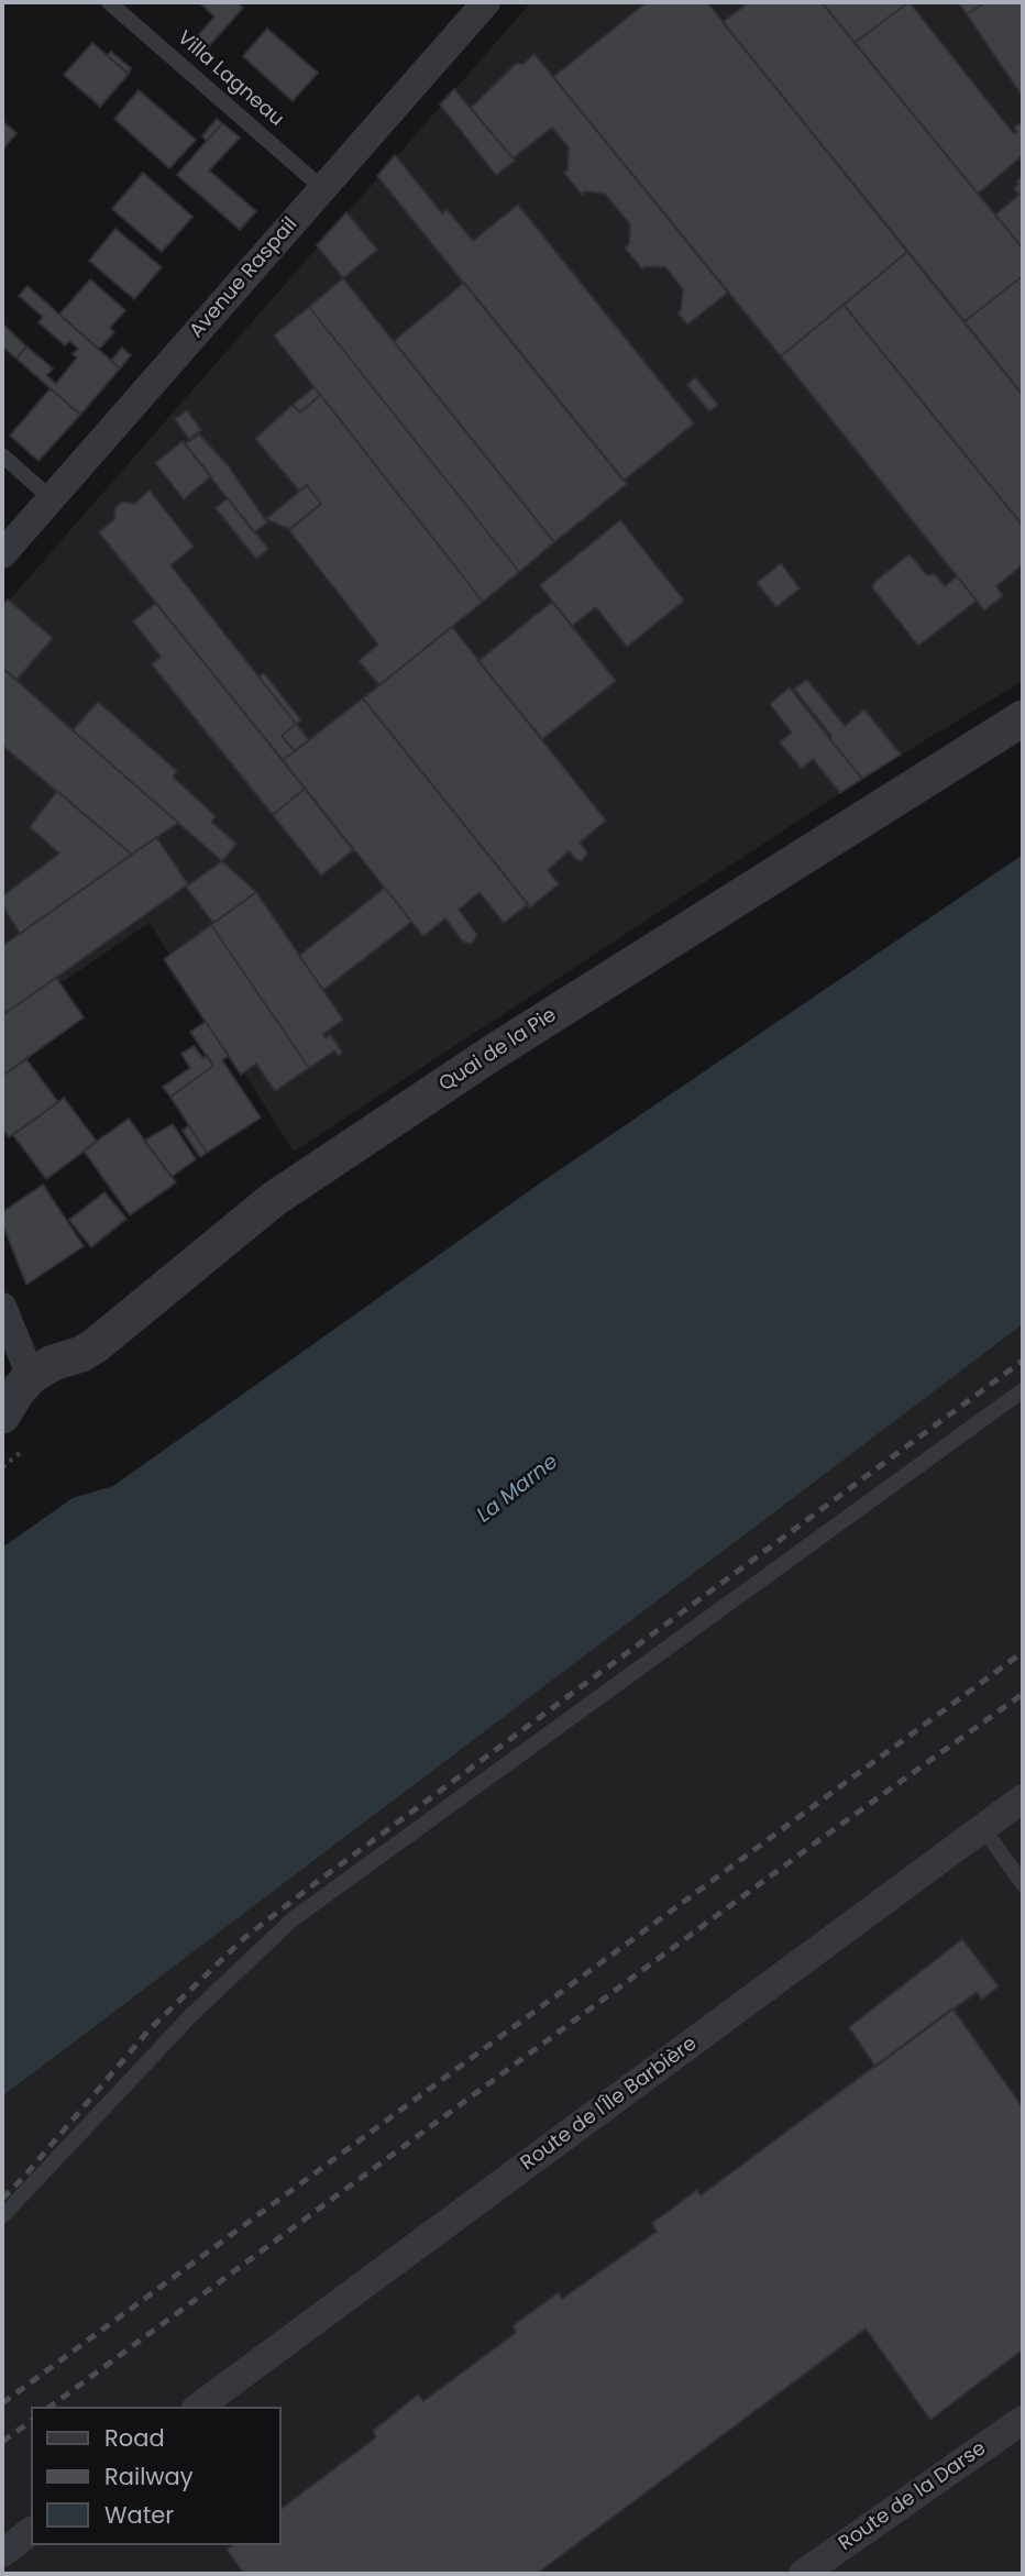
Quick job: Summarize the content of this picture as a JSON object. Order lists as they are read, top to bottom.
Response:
{
  "streets": {
    "street": [
      "Avenue Raspail",
      "Quai de la Pie",
      "Route de l'Île Barbière",
      "Route de la Darse"
    ],
    "lane": ["Villa Lagneau"]
  },
  "crossings": [
    ["Villa Lagneau", "Avenue Raspail"]
  ],
  "water": ["La Marne"],
  "legend": ["Road", "Railway", "Water"]
}
